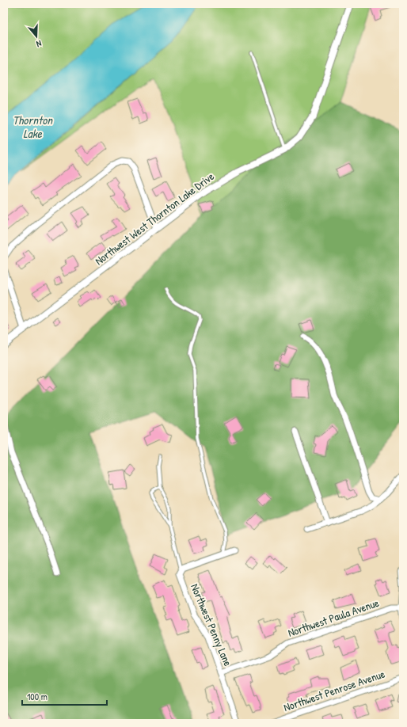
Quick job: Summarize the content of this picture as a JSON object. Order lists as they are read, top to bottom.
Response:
{
  "streets": {
    "street": [
      "Northwest West Thornton Lake Drive",
      "Northwest Paula Avenue",
      "Northwest Penny Lane",
      "Northwest Penrose Avenue"
    ]
  },
  "crossings": [
    ["Northwest Paula Avenue", "Northwest Penny Lane"]
  ],
  "water": ["Thornton Lake"],
  "scale_bar": "100 m",
  "north": "bottom"
}
